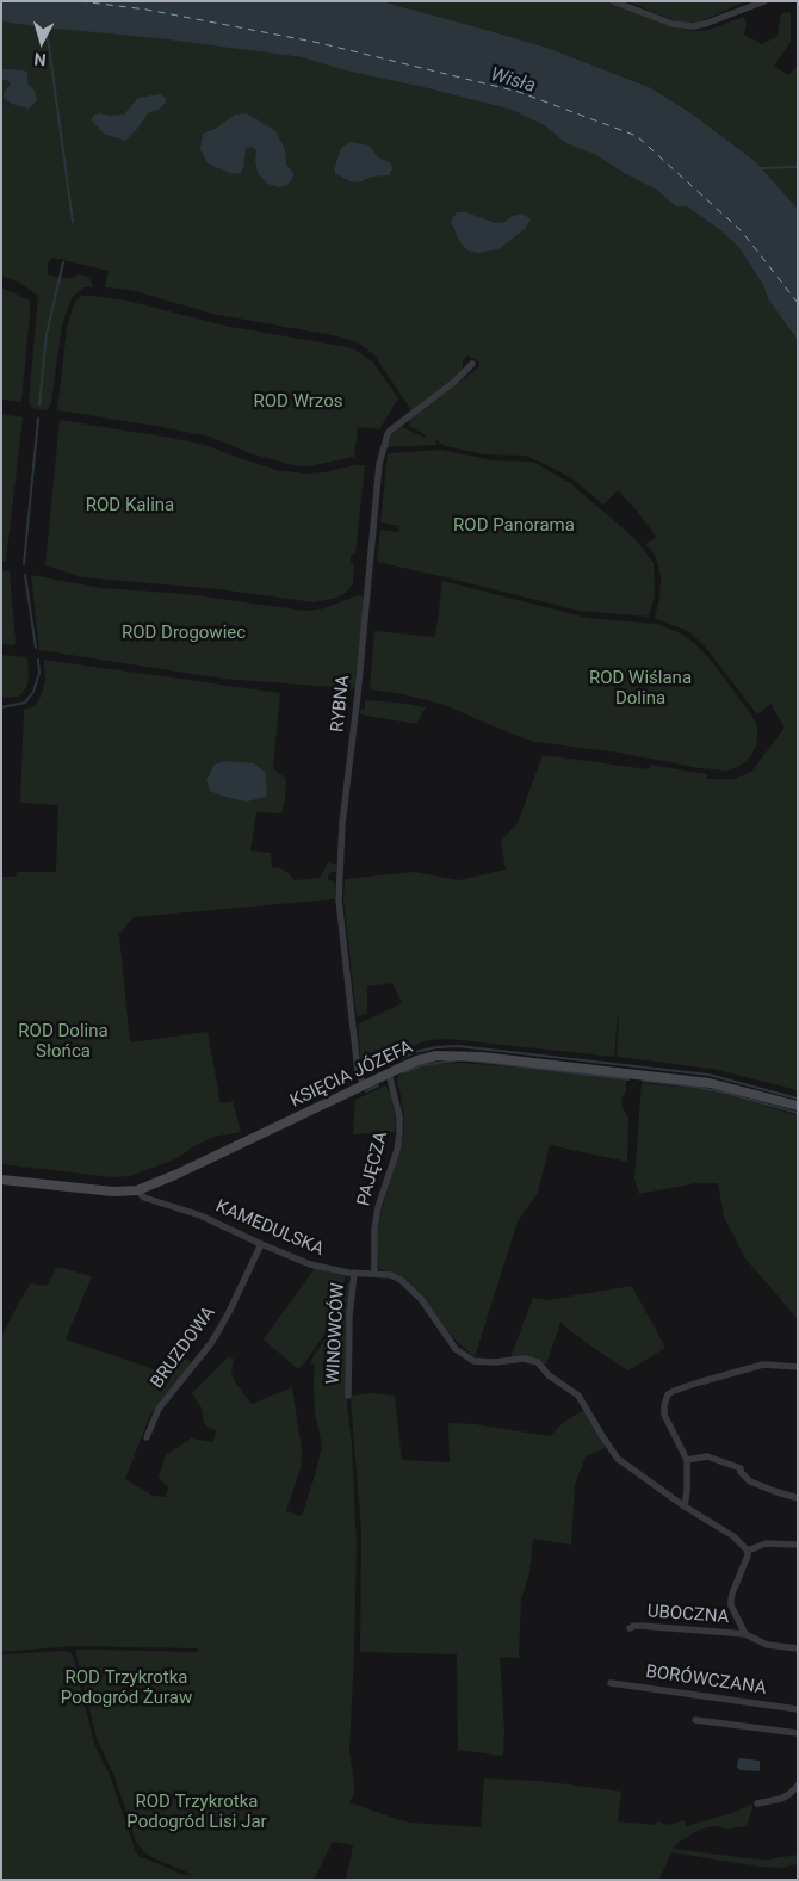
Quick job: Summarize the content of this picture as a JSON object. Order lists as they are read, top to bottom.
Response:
{
  "streets": {
    "main road": ["KSIĘCIA JÓZEFA"],
    "street": [
      "RYBNA",
      "PAJĘCZA",
      "KAMEDULSKA",
      "WINOWCÓW",
      "BRUZDOWA",
      "UBOCZNA",
      "BORÓWCZANA"
    ]
  },
  "crossings": [
    ["RYBNA", "KSIĘCIA JÓZEFA"],
    ["KSIĘCIA JÓZEFA", "PAJĘCZA"],
    ["KSIĘCIA JÓZEFA", "KAMEDULSKA"],
    ["PAJĘCZA", "KAMEDULSKA"],
    ["KAMEDULSKA", "WINOWCÓW"],
    ["KAMEDULSKA", "BRUZDOWA"]
  ],
  "water": ["Wisła"],
  "parks": [
    "ROD Wrzos",
    "ROD Kalina",
    "ROD Panorama",
    "ROD Drogowiec",
    "ROD Wiślana Dolina",
    "ROD Dolina Słońca",
    "ROD Trzykrotka Podogród Żuraw",
    "ROD Trzykrotka Podogród Lisi Jar"
  ],
  "north": "bottom"
}
